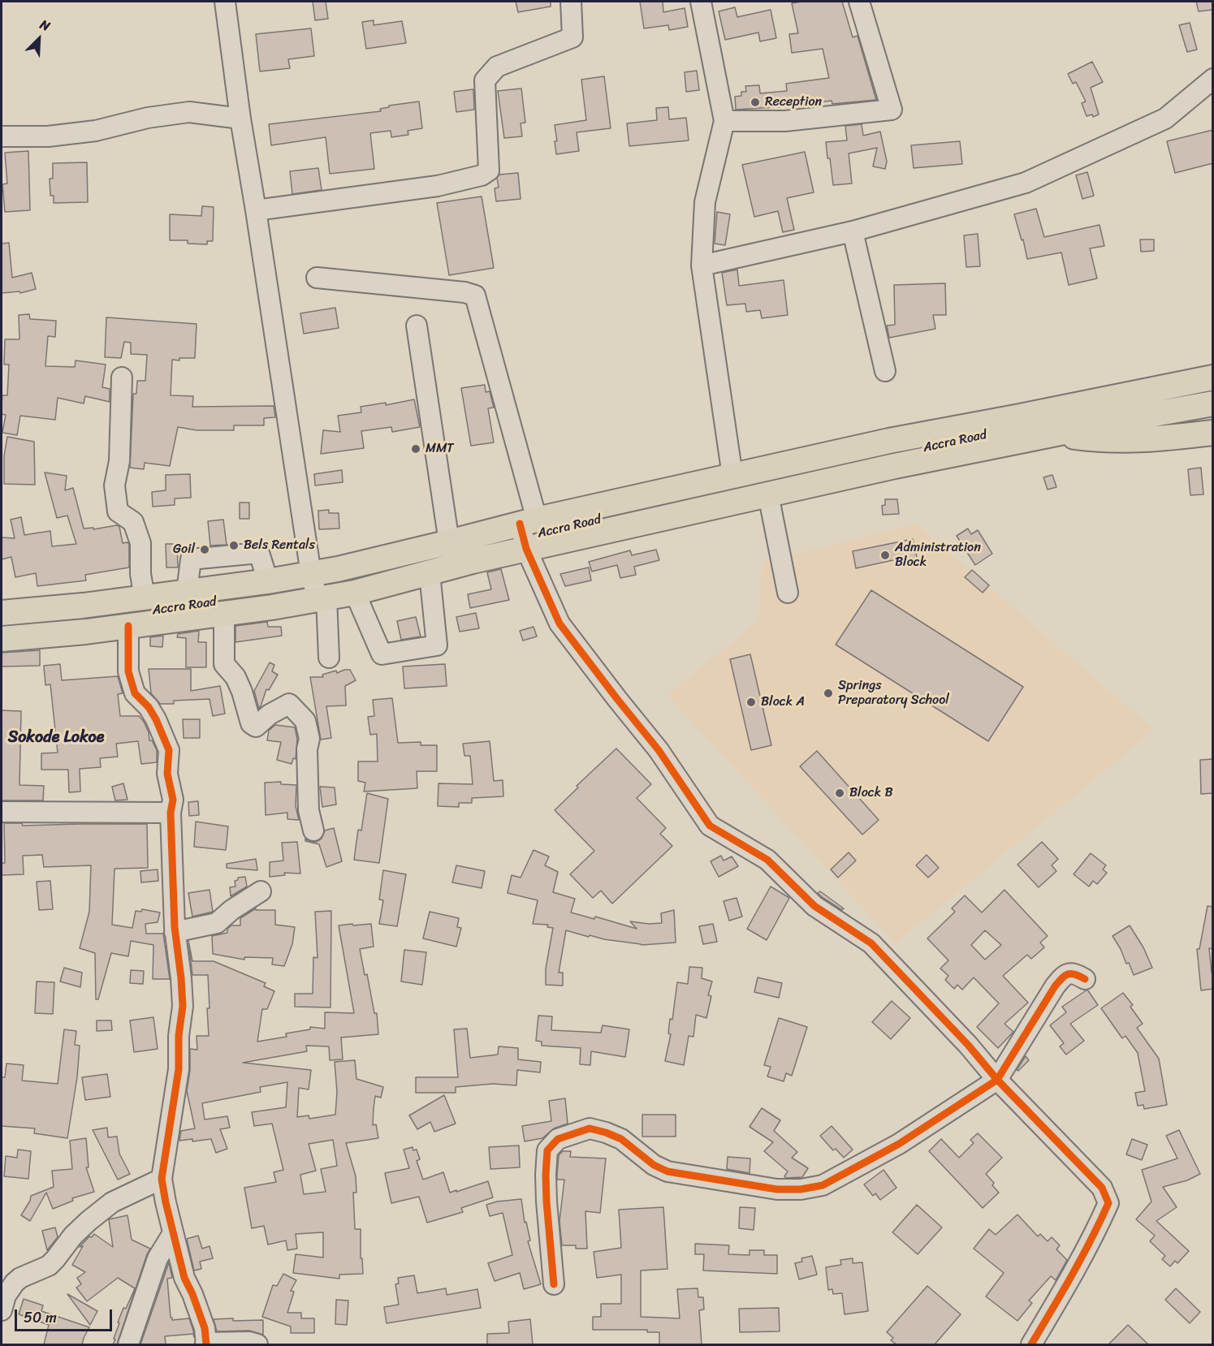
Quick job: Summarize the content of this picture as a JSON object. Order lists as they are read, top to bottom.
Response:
{
  "streets": {
    "main road": ["Accra Road"]
  },
  "districts": ["Sokode Lokoe"],
  "places": [
    "Reception",
    "MMT",
    "Bels Rentals",
    "Goil",
    "Administration Block",
    "Springs Preparatory School",
    "Block A",
    "Block B"
  ],
  "scale_bar": "50 m",
  "north": "top right"
}
